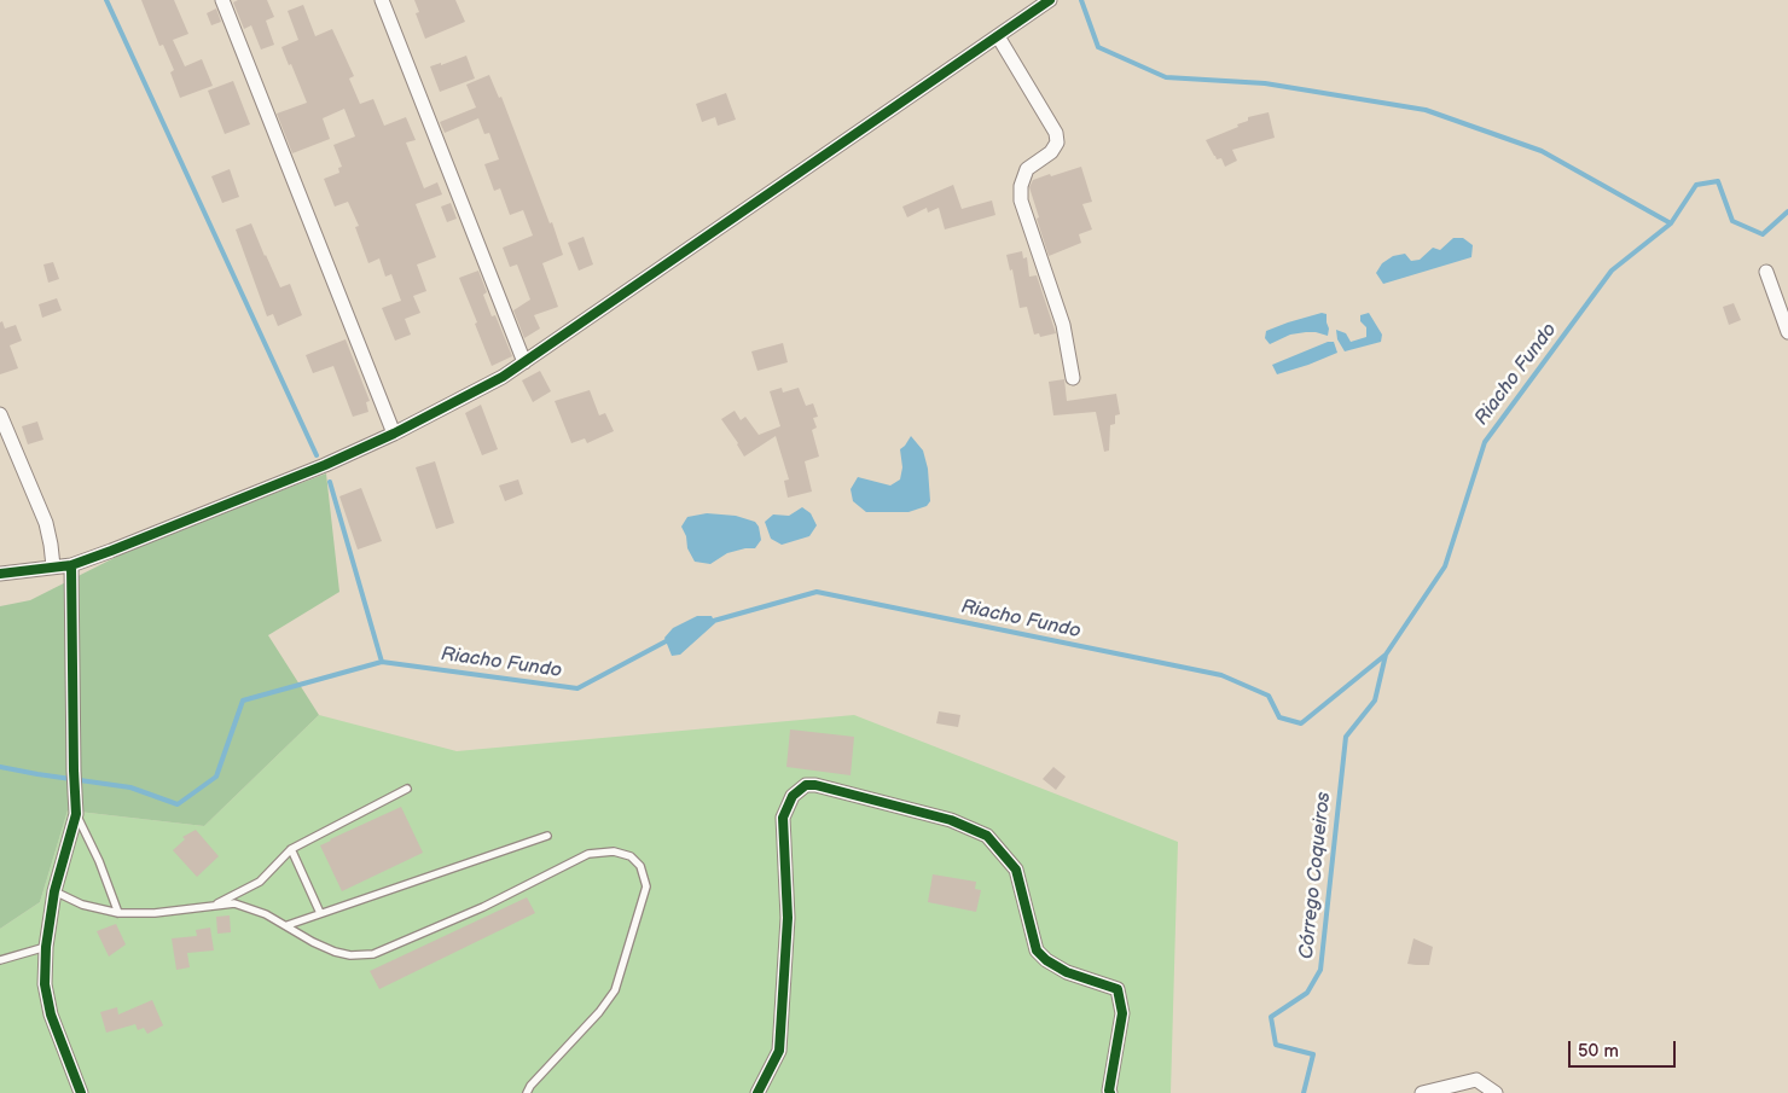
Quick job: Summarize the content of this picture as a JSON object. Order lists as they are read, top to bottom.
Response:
{
  "water": ["Riacho Fundo", "Córrego Coqueiros"],
  "scale_bar": "50 m"
}
